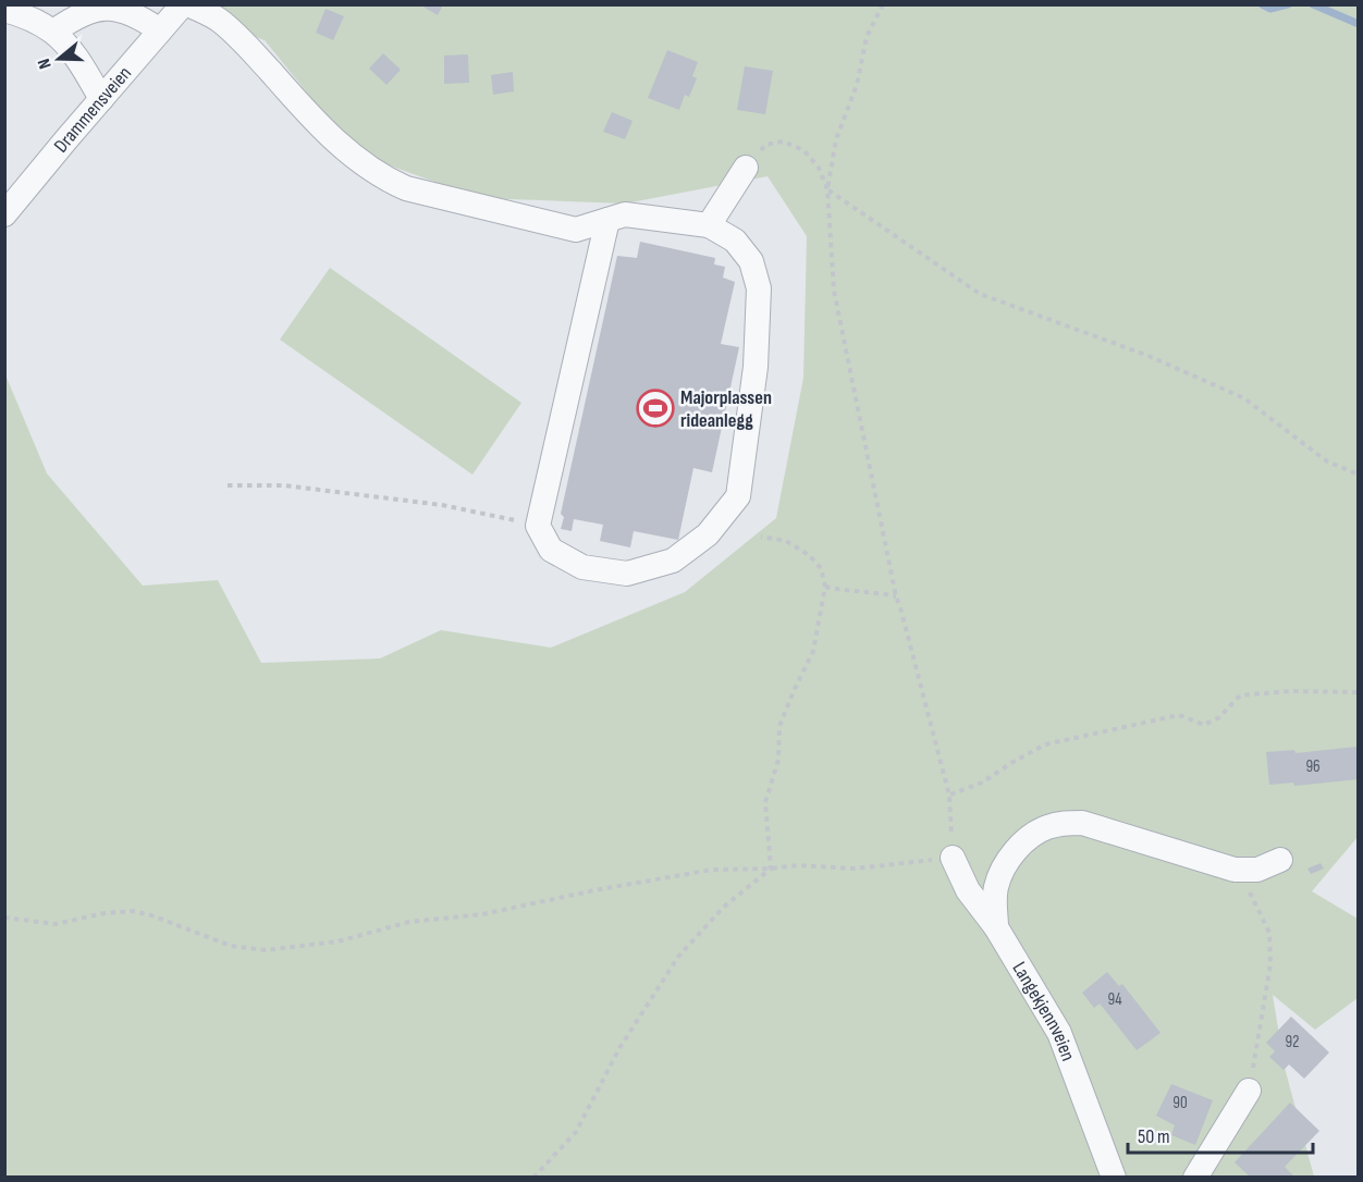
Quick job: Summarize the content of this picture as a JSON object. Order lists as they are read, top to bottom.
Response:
{
  "streets": {
    "street": ["Drammensveien", "Langekjennveien"]
  },
  "places": {
    "sports": ["Majorplassen rideanlegg"]
  },
  "house_numbers": [
    "96",
    "94",
    "92",
    "90"
  ],
  "scale_bar": "50 m",
  "north": "left"
}
